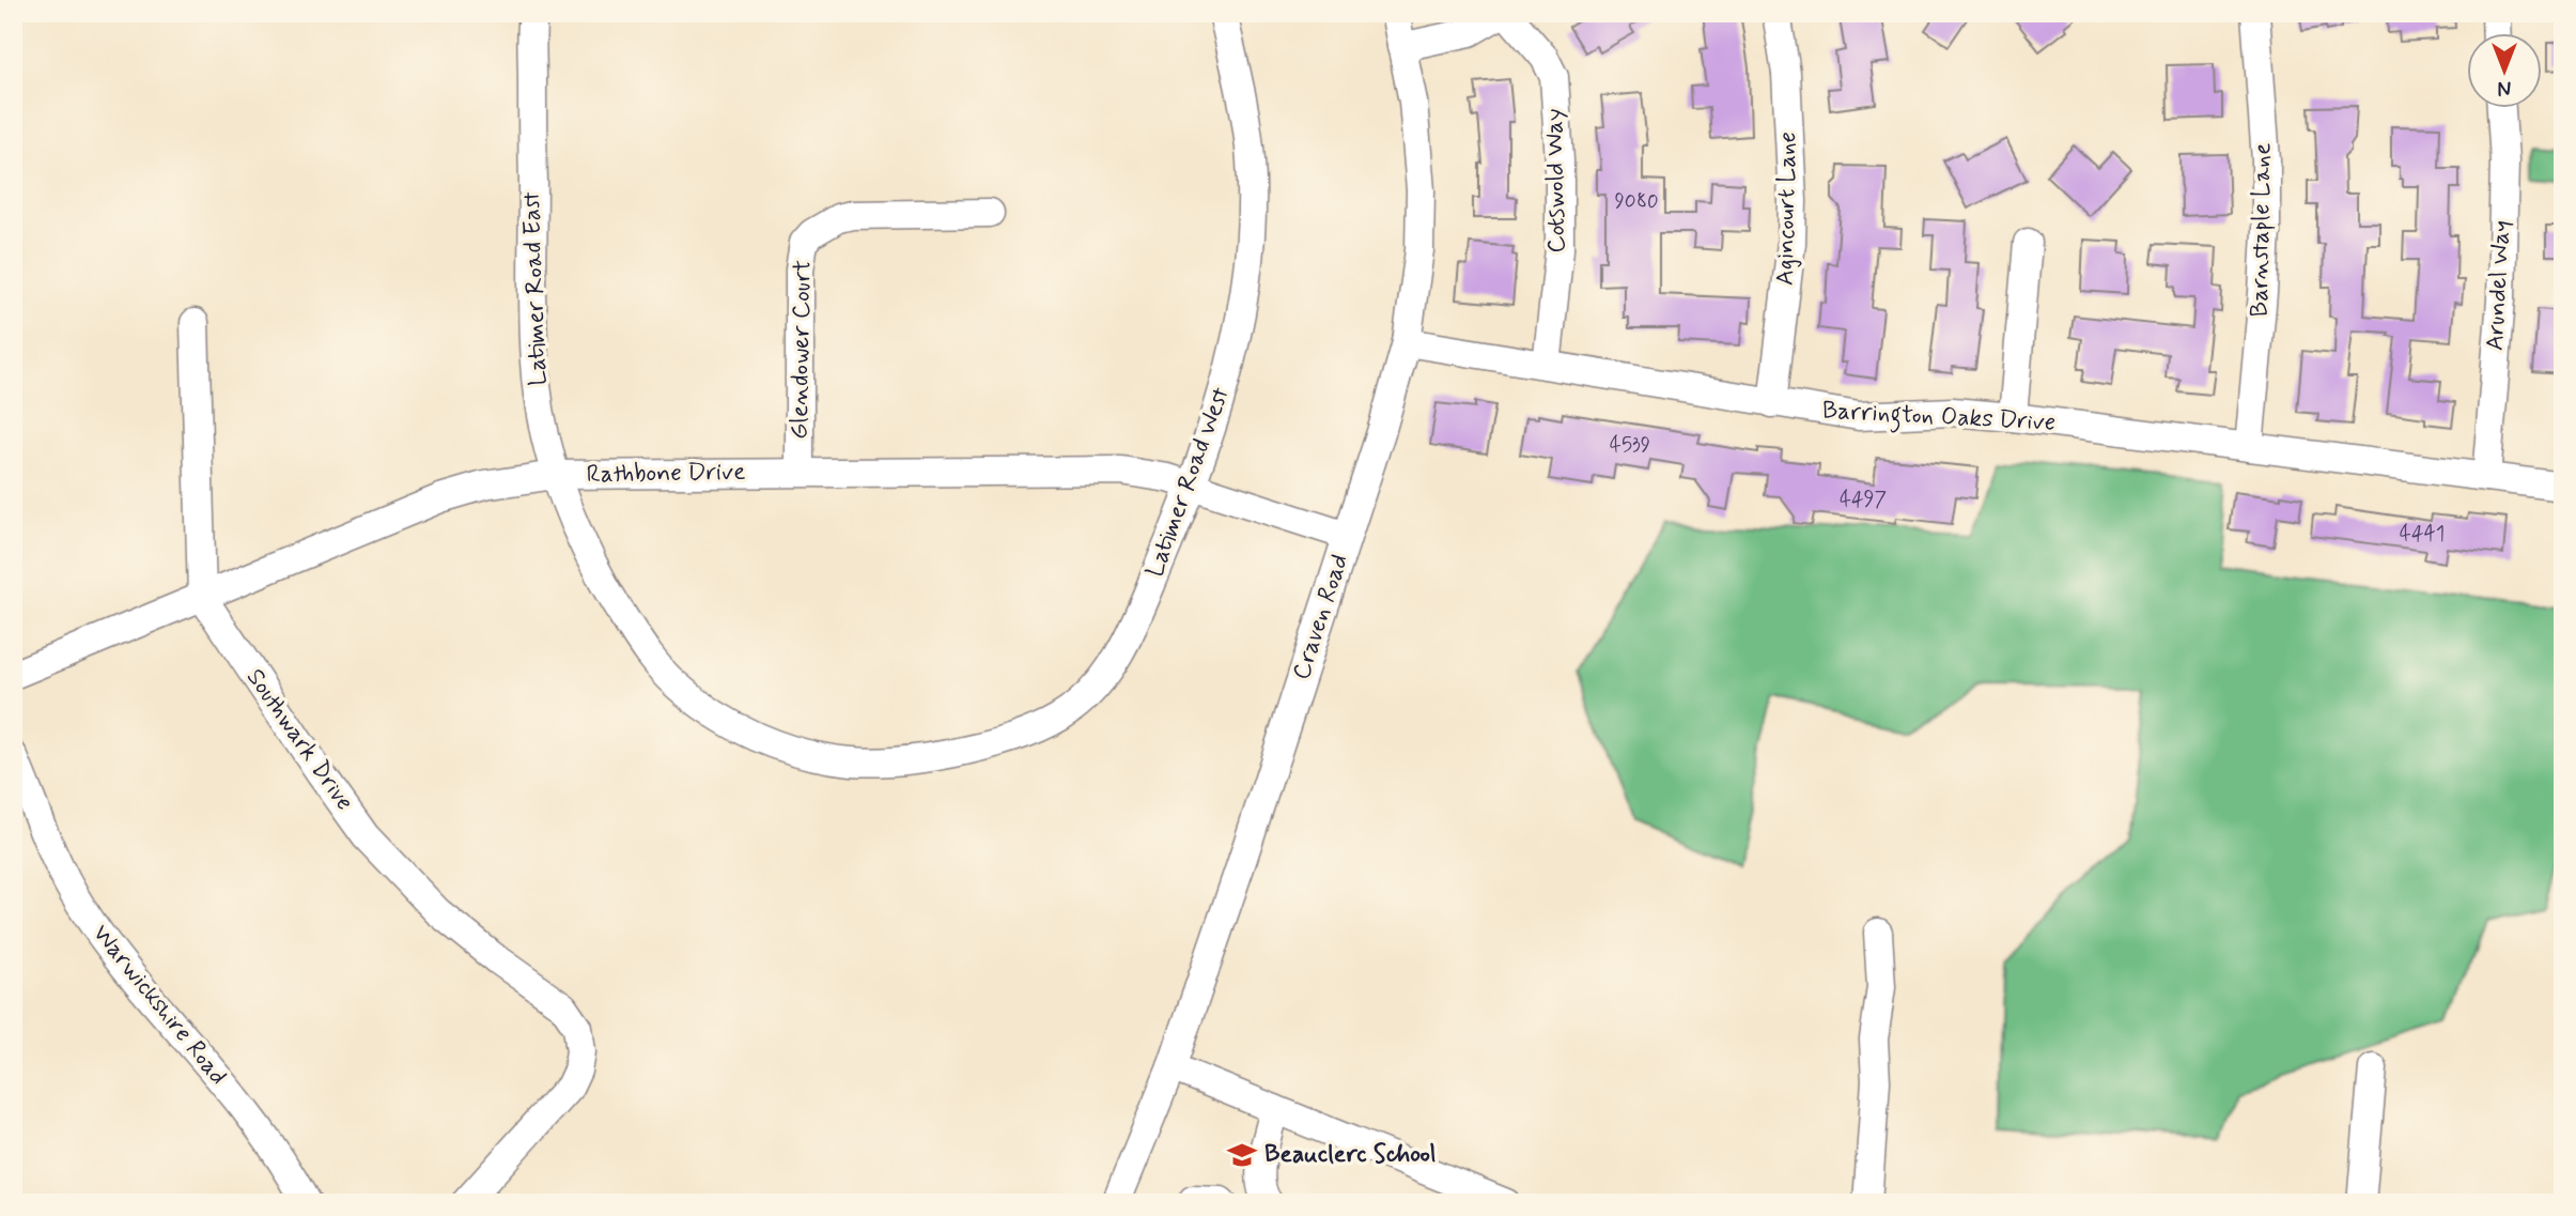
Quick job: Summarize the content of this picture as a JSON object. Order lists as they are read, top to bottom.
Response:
{
  "streets": {
    "street": [
      "Cotswold Way",
      "Agincourt Lane",
      "Barnstaple Lane",
      "Arundel Way",
      "Latimer Road East",
      "Glendower Court",
      "Barrington Oaks Drive",
      "Rathbone Drive",
      "Latimer Road West",
      "Craven Road",
      "Southwark Drive",
      "Warwickshire Road"
    ]
  },
  "crossings": [
    ["Cotswold Way", "Barrington Oaks Drive"],
    ["Agincourt Lane", "Barrington Oaks Drive"],
    ["Barnstaple Lane", "Barrington Oaks Drive"],
    ["Arundel Way", "Barrington Oaks Drive"],
    ["Latimer Road East", "Rathbone Drive"],
    ["Latimer Road East", "Latimer Road West"],
    ["Glendower Court", "Rathbone Drive"],
    ["Barrington Oaks Drive", "Craven Road"],
    ["Rathbone Drive", "Latimer Road West"],
    ["Rathbone Drive", "Craven Road"],
    ["Rathbone Drive", "Southwark Drive"]
  ],
  "places": {
    "school or university": ["Beauclerc School"]
  },
  "house_numbers": [
    "9080",
    "4539",
    "4497",
    "4441"
  ],
  "north": "bottom"
}
